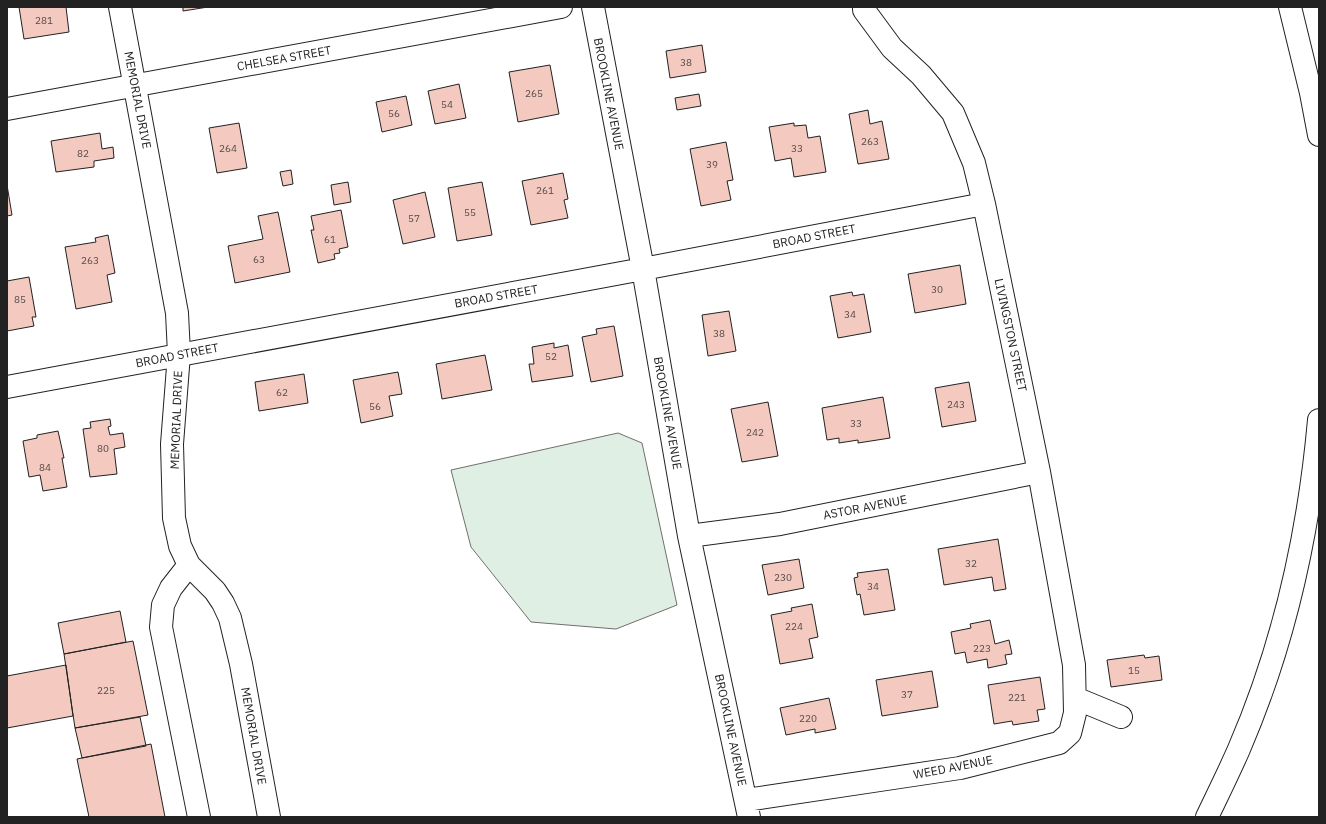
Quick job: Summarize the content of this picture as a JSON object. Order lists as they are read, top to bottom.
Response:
{
  "streets": {
    "main road": [
      "CHELSEA STREET",
      "BROOKLINE AVENUE",
      "MEMORIAL DRIVE",
      "BROAD STREET",
      "LIVINGSTON STREET",
      "ASTOR AVENUE",
      "WEED AVENUE"
    ]
  },
  "crossings": [
    ["CHELSEA STREET", "MEMORIAL DRIVE"],
    ["BROOKLINE AVENUE", "BROAD STREET"],
    ["BROOKLINE AVENUE", "ASTOR AVENUE"],
    ["BROOKLINE AVENUE", "WEED AVENUE"],
    ["MEMORIAL DRIVE", "BROAD STREET"],
    ["BROAD STREET", "LIVINGSTON STREET"],
    ["LIVINGSTON STREET", "ASTOR AVENUE"],
    ["LIVINGSTON STREET", "WEED AVENUE"]
  ],
  "house_numbers": [
    "281",
    "38",
    "265",
    "54",
    "56",
    "263",
    "264",
    "33",
    "82",
    "39",
    "261",
    "55",
    "57",
    "61",
    "63",
    "263",
    "30",
    "85",
    "34",
    "38",
    "52",
    "62",
    "243",
    "56",
    "33",
    "242",
    "80",
    "84",
    "32",
    "230",
    "34",
    "224",
    "223",
    "15",
    "225",
    "37",
    "221",
    "220"
  ]
}
